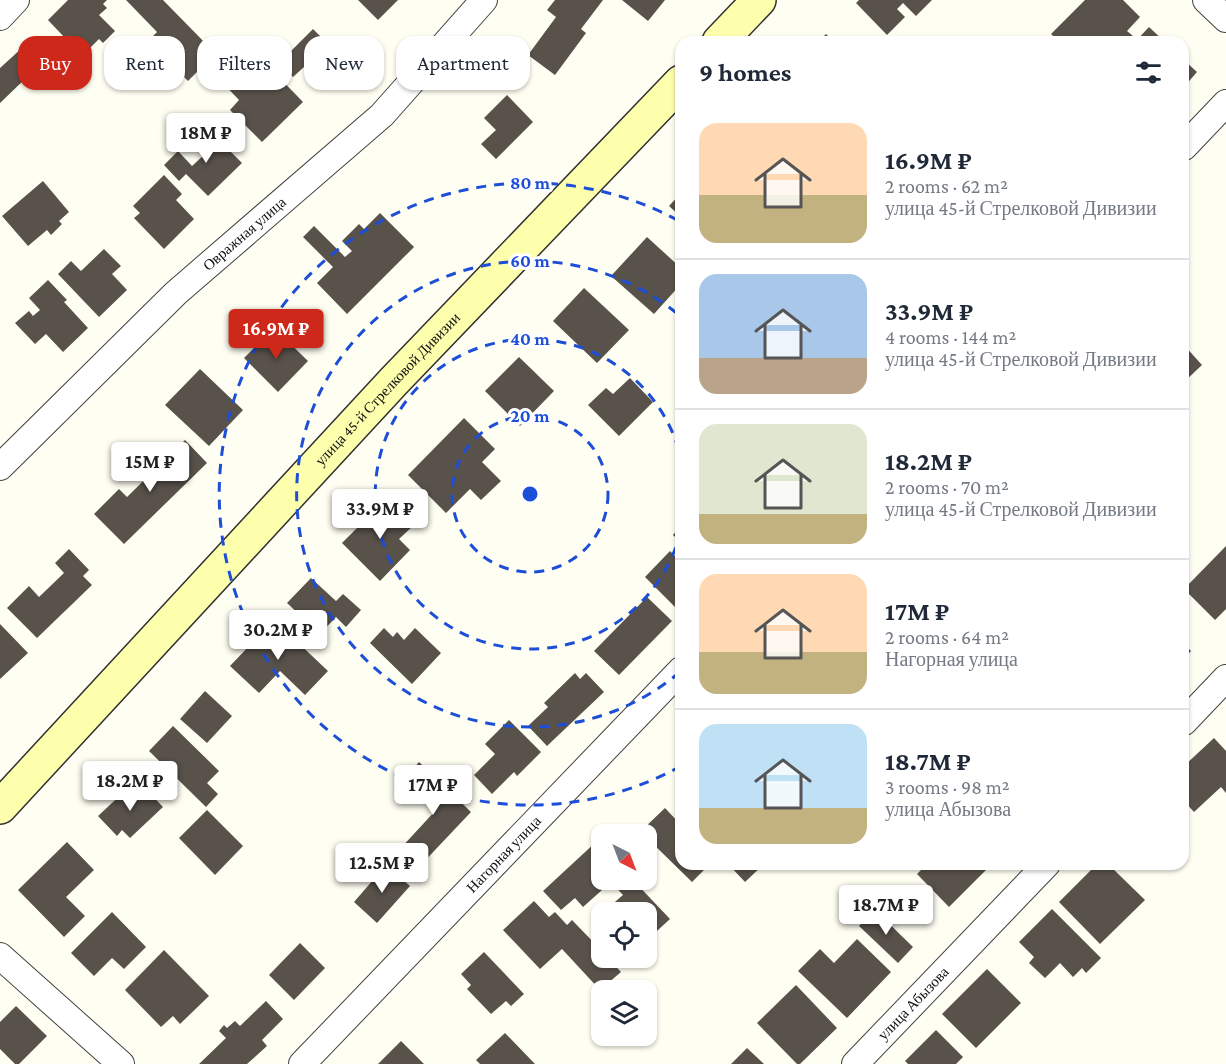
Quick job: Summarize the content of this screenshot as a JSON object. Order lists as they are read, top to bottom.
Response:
{
  "streets": {
    "main road": ["улица 45-й Стрелковой Дивизии"],
    "street": ["Овражная улица", "Нагорная улица", "улица Абызова"]
  },
  "north": "bottom right",
  "page": {
    "chip": [
      "Buy",
      "Rent",
      "Filters",
      "New",
      "Apartment"
    ],
    "heading": "9 homes",
    "list": [
      {
        "name": "16.9M ₽",
        "note": "2 rooms · 62 m² · улица 45-й Стрелковой Дивизии"
      },
      {
        "name": "33.9M ₽",
        "note": "4 rooms · 144 m² · улица 45-й Стрелковой Дивизии"
      },
      {
        "name": "18.2M ₽",
        "note": "2 rooms · 70 m² · улица 45-й Стрелковой Дивизии"
      },
      {
        "name": "17M ₽",
        "note": "2 rooms · 64 m² · Нагорная улица"
      },
      {
        "name": "18.7M ₽",
        "note": "3 rooms · 98 m² · улица Абызова"
      }
    ],
    "price": [
      "18M ₽",
      "16.9M ₽",
      "15M ₽",
      "33.9M ₽",
      "30.2M ₽",
      "18.2M ₽",
      "17M ₽",
      "12.5M ₽",
      "18.7M ₽"
    ]
  },
  "rings": [
    "80 m",
    "60 m",
    "40 m",
    "20 m"
  ]
}
